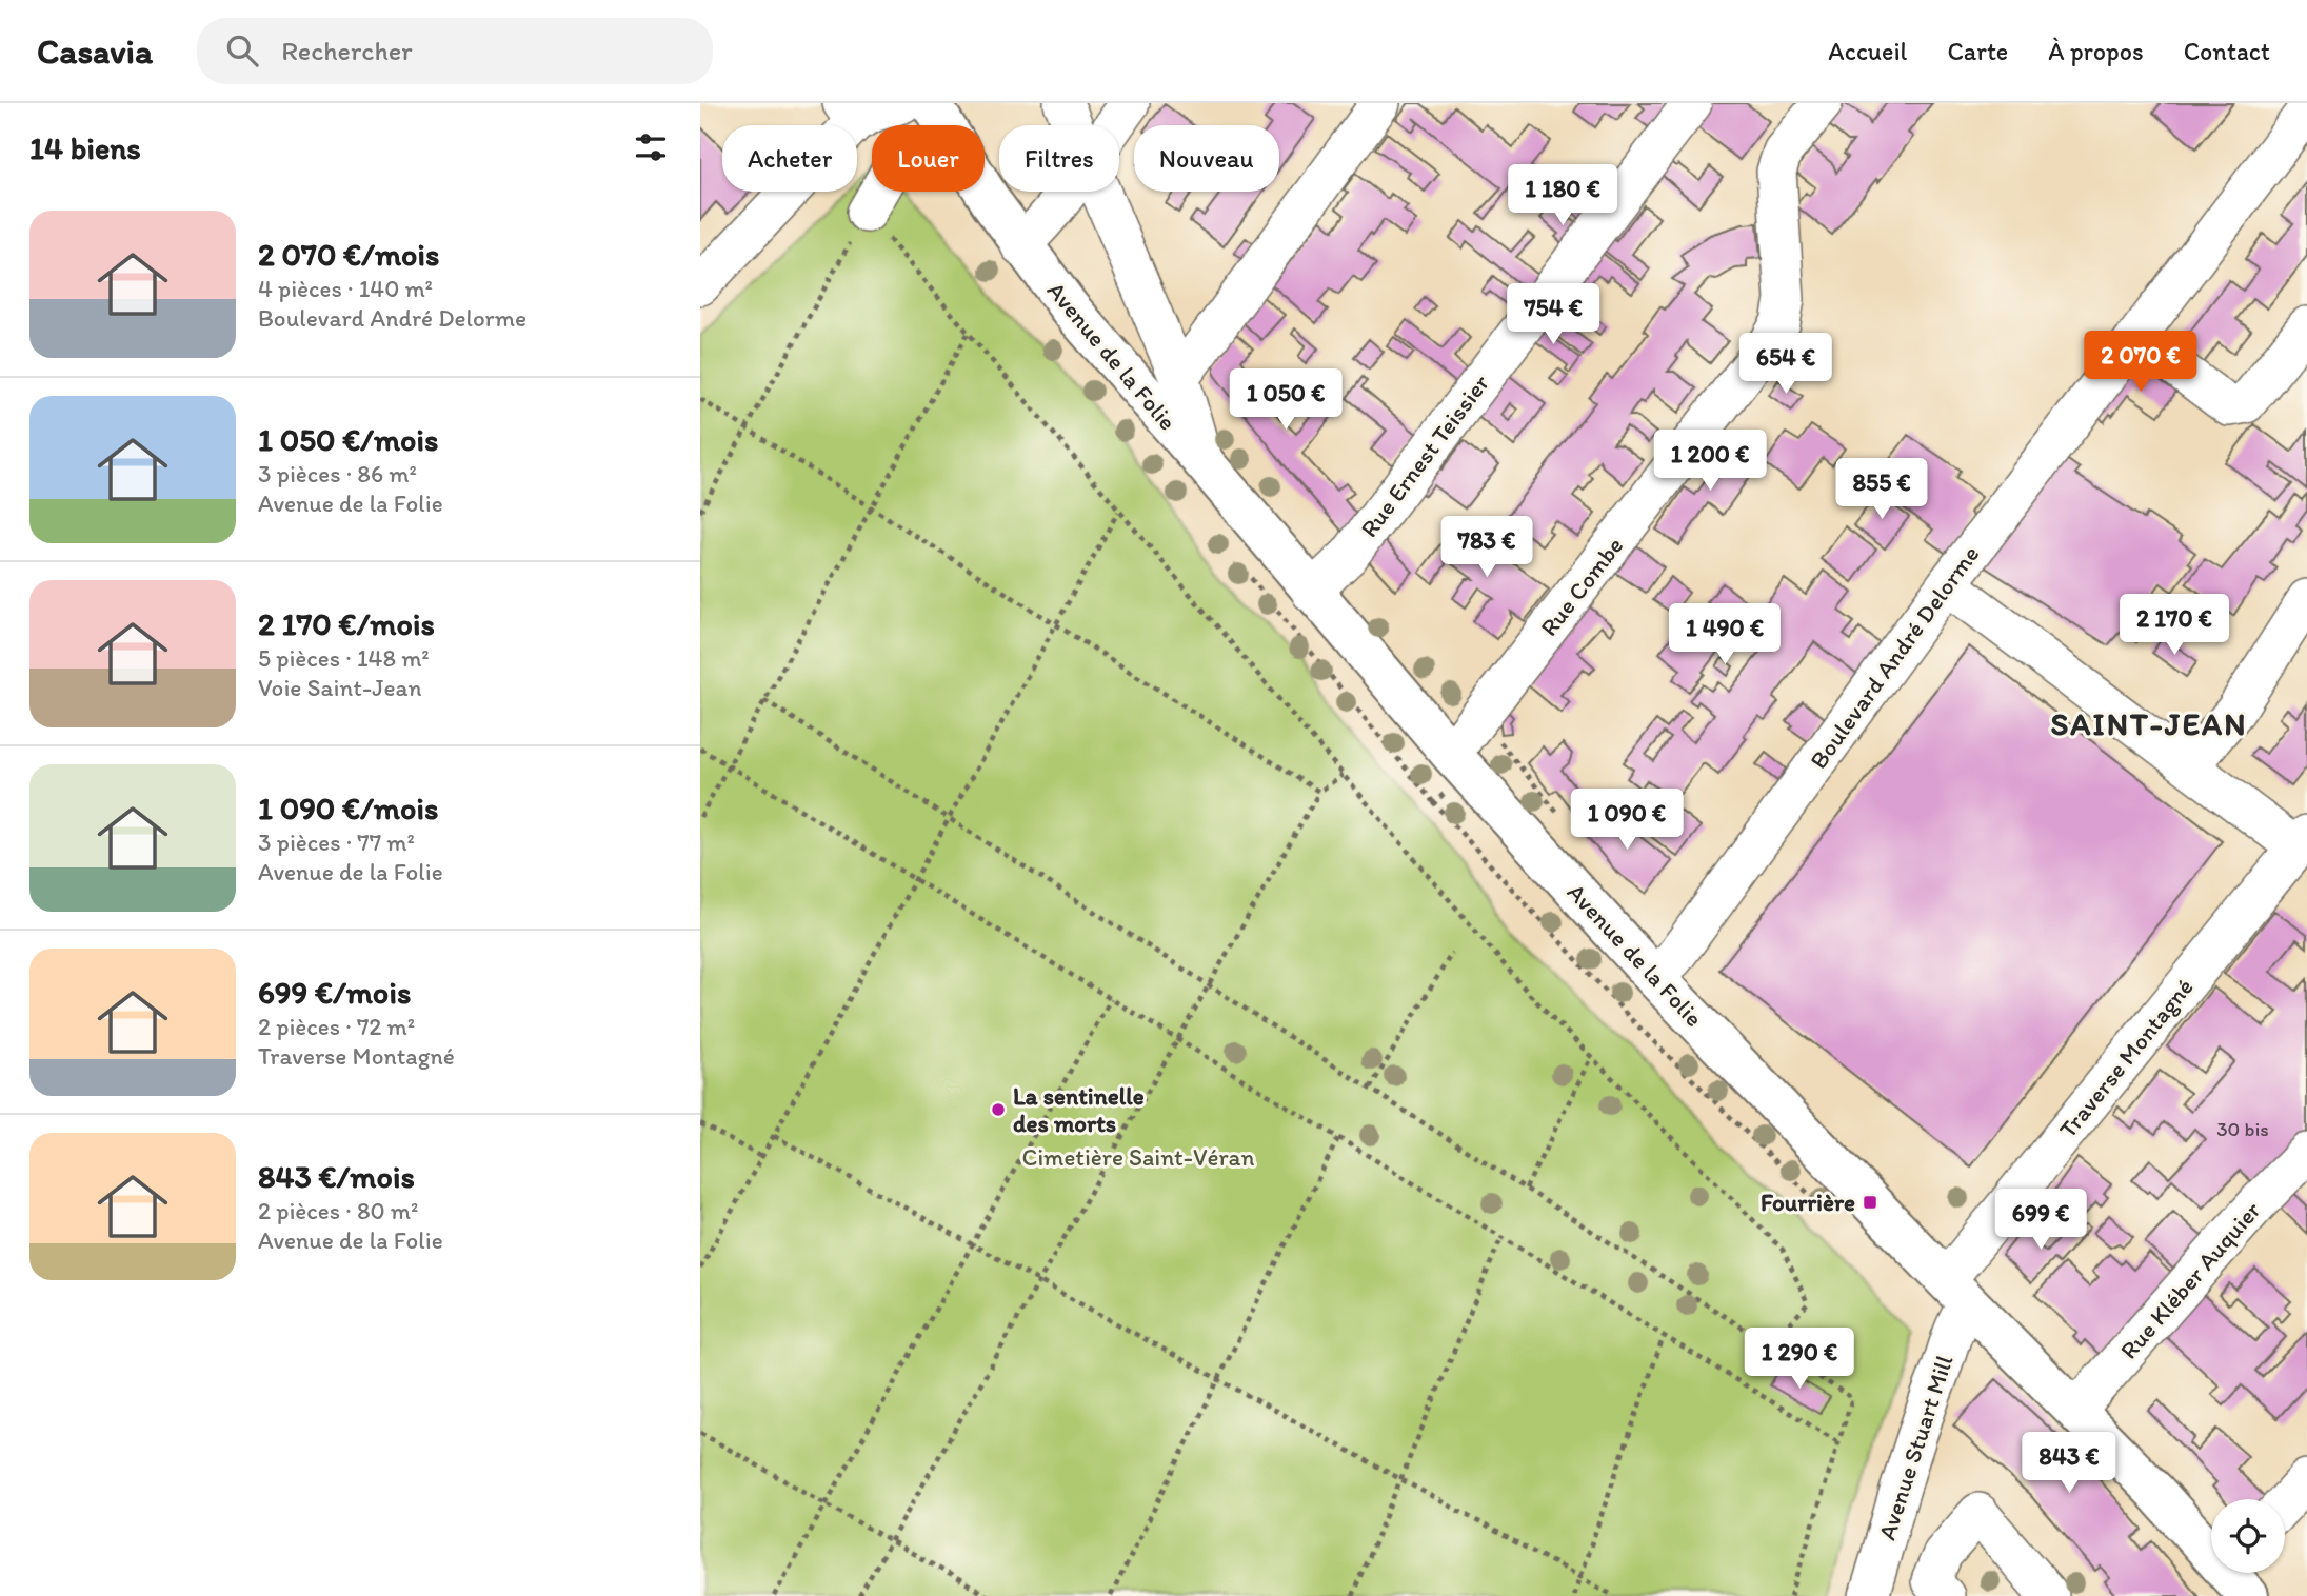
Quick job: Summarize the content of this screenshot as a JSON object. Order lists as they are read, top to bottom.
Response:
{
  "streets": {
    "main road": ["Avenue de la Folie"],
    "street": [
      "Rue Ernest Teissier",
      "Rue Combe",
      "Boulevard André Delorme",
      "Traverse Montagné",
      "Rue Kléber Auquier",
      "Avenue Stuart Mill"
    ]
  },
  "crossings": [
    ["Avenue de la Folie", "Rue Ernest Teissier"],
    ["Avenue de la Folie", "Rue Combe"],
    ["Avenue de la Folie", "Boulevard André Delorme"],
    ["Avenue de la Folie", "Traverse Montagné"],
    ["Avenue de la Folie", "Rue Kléber Auquier"],
    ["Avenue de la Folie", "Avenue Stuart Mill"],
    ["Traverse Montagné", "Avenue Stuart Mill"]
  ],
  "districts": ["SAINT-JEAN"],
  "parks": ["Cimetière Saint-Véran"],
  "places": {
    "other": ["La sentinelle des morts"],
    "transit": ["Fourrière"]
  },
  "house_numbers": ["30 bis"],
  "page": {
    "header": "Casavia",
    "search": "Rechercher",
    "nav": [
      "Accueil",
      "Carte",
      "À propos",
      "Contact"
    ],
    "heading": "14 biens",
    "chip": [
      "Acheter",
      "Louer",
      "Filtres",
      "Nouveau"
    ],
    "price": [
      "1 180 €",
      "754 €",
      "2 070 €",
      "654 €",
      "1 050 €",
      "1 200 €",
      "855 €",
      "783 €",
      "2 170 €",
      "1 490 €",
      "1 090 €",
      "699 €",
      "1 290 €",
      "843 €"
    ],
    "list": [
      {
        "name": "2 070 €/mois",
        "note": "4 pièces · 140 m² · Boulevard André Delorme"
      },
      {
        "name": "1 050 €/mois",
        "note": "3 pièces · 86 m² · Avenue de la Folie"
      },
      {
        "name": "2 170 €/mois",
        "note": "5 pièces · 148 m² · Voie Saint-Jean"
      },
      {
        "name": "1 090 €/mois",
        "note": "3 pièces · 77 m² · Avenue de la Folie"
      },
      {
        "name": "699 €/mois",
        "note": "2 pièces · 72 m² · Traverse Montagné"
      },
      {
        "name": "843 €/mois",
        "note": "2 pièces · 80 m² · Avenue de la Folie"
      }
    ]
  }
}
